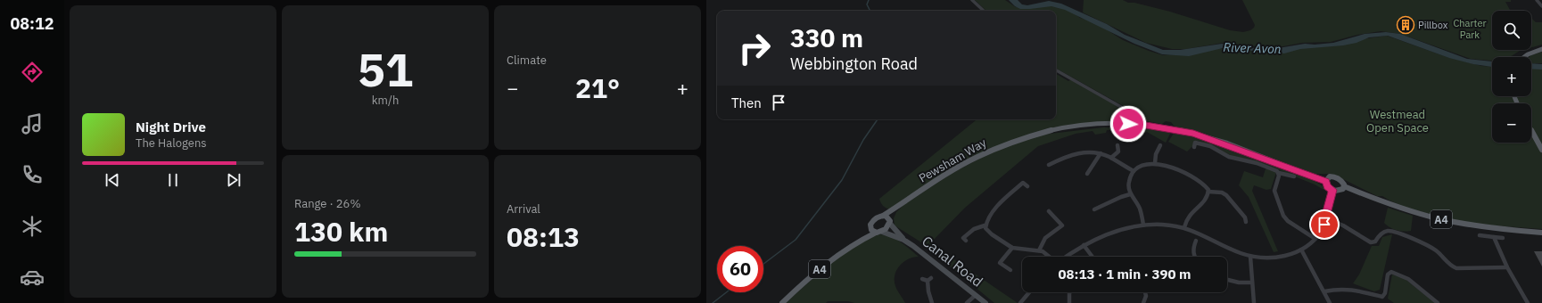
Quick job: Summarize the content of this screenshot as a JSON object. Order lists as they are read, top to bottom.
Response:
{
  "streets": {
    "main road": ["Pewsham Way", "A4"],
    "street": ["Canal Road"]
  },
  "crossings": [
    ["Pewsham Way", "A4"],
    ["Pewsham Way", "Canal Road"],
    ["A4", "Canal Road"]
  ],
  "water": ["River Avon"],
  "parks": ["Charter Park", "Westmead Open Space"],
  "places": {
    "building": ["Pillbox"]
  },
  "page": {
    "tabs": "08:12",
    "tile": [
      ["51", "km/h"],
      "Climate",
      ["Range · 26%", "130 km"],
      ["Arrival", "08:13"]
    ],
    "map_buttons": ["+", "−"],
    "turn": ["330 m", "Webbington Road"],
    "heat": ["−", "21°", "+"],
    "then": "Then",
    "song": ["Night Drive", "The Halogens"],
    "limit": "60",
    "trip": "08:13 · 1 min · 390 m"
  }
}
